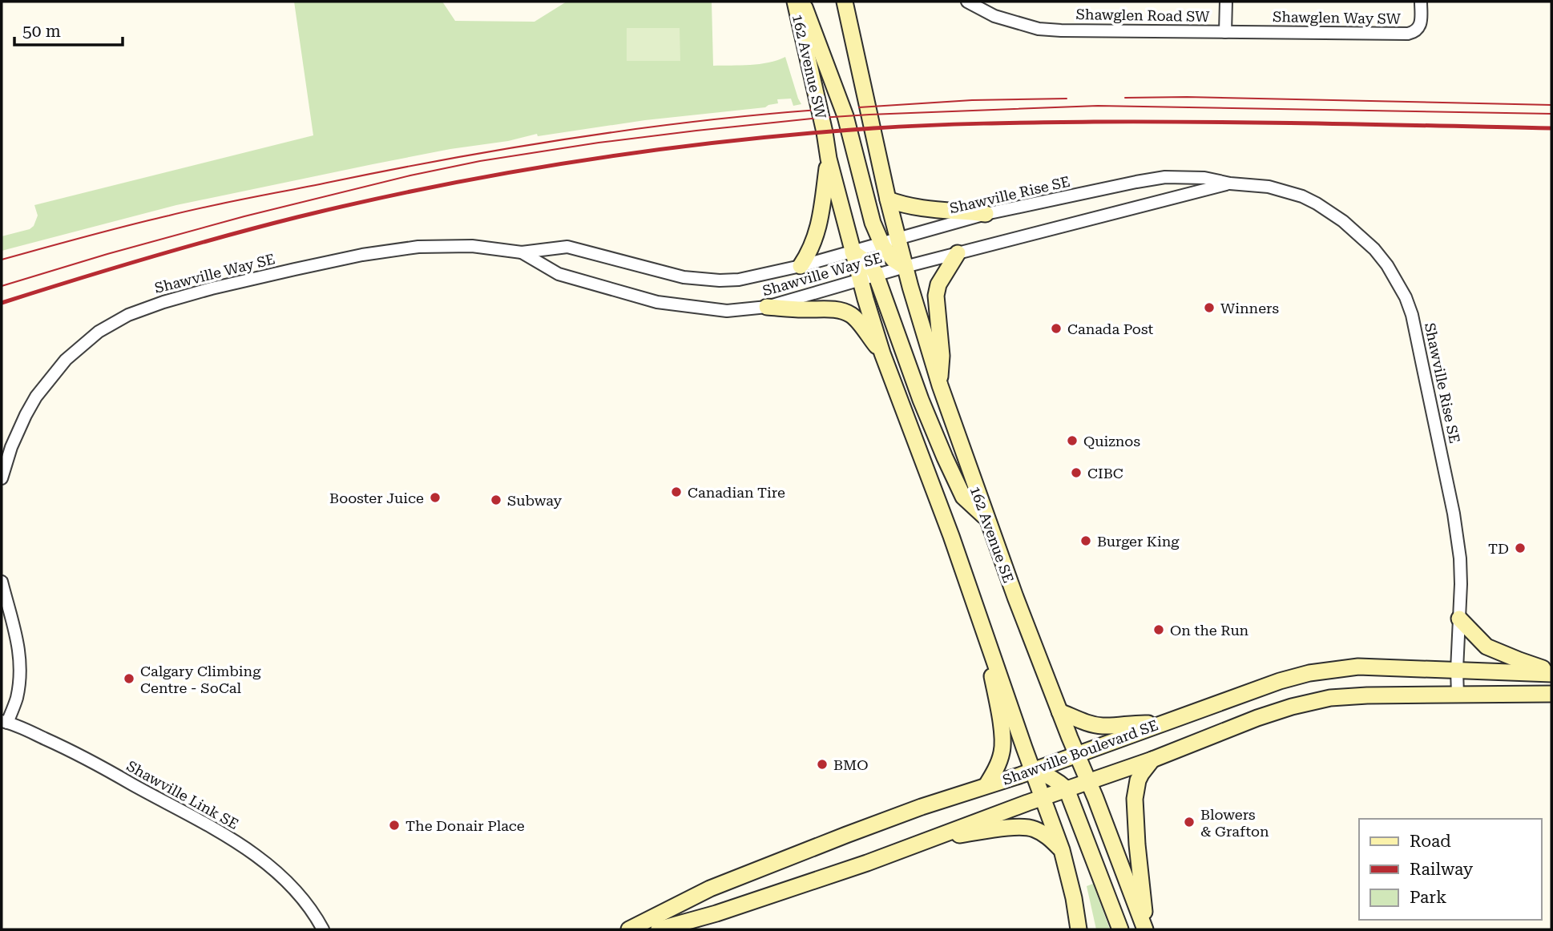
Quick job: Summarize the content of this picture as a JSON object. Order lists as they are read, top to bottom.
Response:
{
  "streets": {
    "main road": ["162 Avenue SW", "162 Avenue SE", "Shawville Boulevard SE"],
    "street": [
      "Shawglen Road SW",
      "Shawglen Way SW",
      "Shawville Rise SE",
      "Shawville Way SE",
      "Shawville Link SE"
    ]
  },
  "crossings": [
    ["Shawglen Road SW", "Shawglen Way SW"],
    ["Shawville Rise SE", "Shawville Way SE"],
    ["Shawville Rise SE", "162 Avenue SE"],
    ["Shawville Rise SE", "Shawville Boulevard SE"],
    ["Shawville Way SE", "162 Avenue SE"],
    ["162 Avenue SE", "Shawville Boulevard SE"]
  ],
  "places": [
    "Winners",
    "Canada Post",
    "Quiznos",
    "CIBC",
    "Canadian Tire",
    "Booster Juice",
    "Subway",
    "Burger King",
    "TD",
    "On the Run",
    "Calgary Climbing Centre - SoCal",
    "BMO",
    "Blowers & Grafton",
    "The Donair Place"
  ],
  "legend": ["Road", "Railway", "Park"],
  "scale_bar": "50 m"
}
